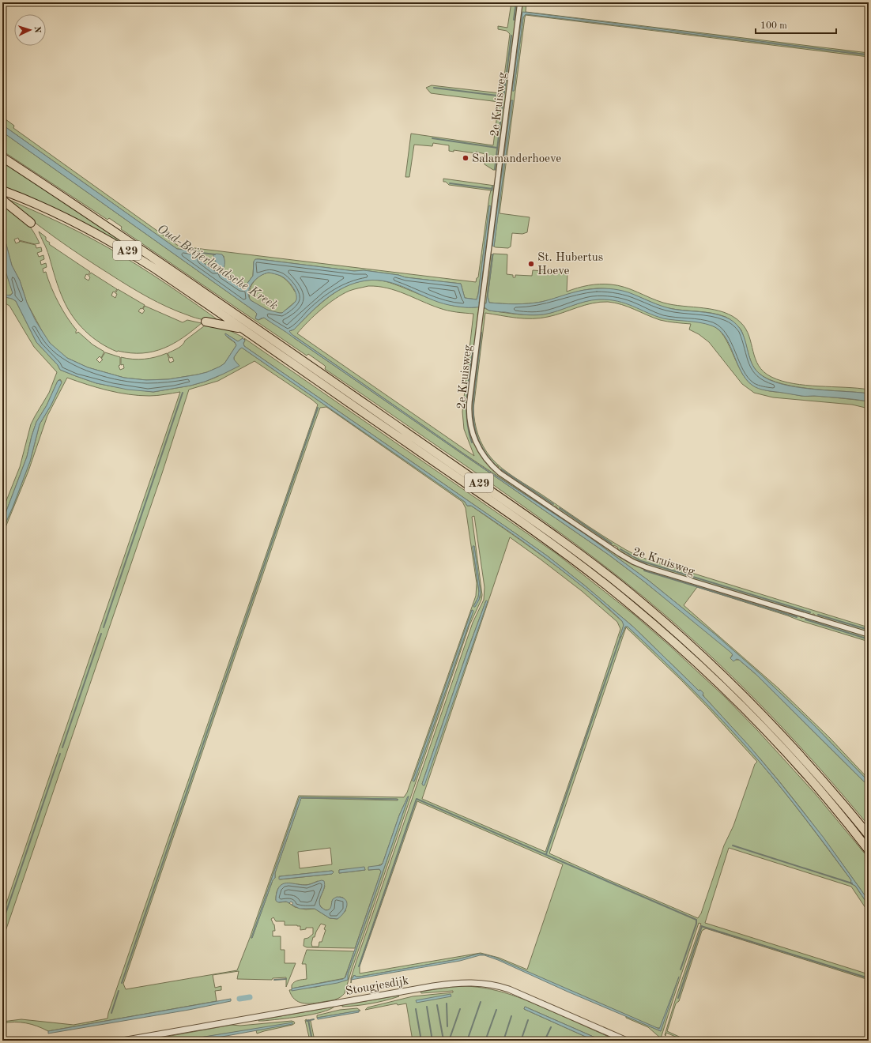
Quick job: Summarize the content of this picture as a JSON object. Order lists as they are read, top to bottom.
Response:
{
  "streets": {
    "highway": ["A29"],
    "street": ["2e Kruisweg", "Stougjesdijk"]
  },
  "water": ["Oud-Beijerlandsche Kreek"],
  "places": ["Salamanderhoeve", "St. Hubertus Hoeve"],
  "scale_bar": "100 m",
  "north": "right"
}
